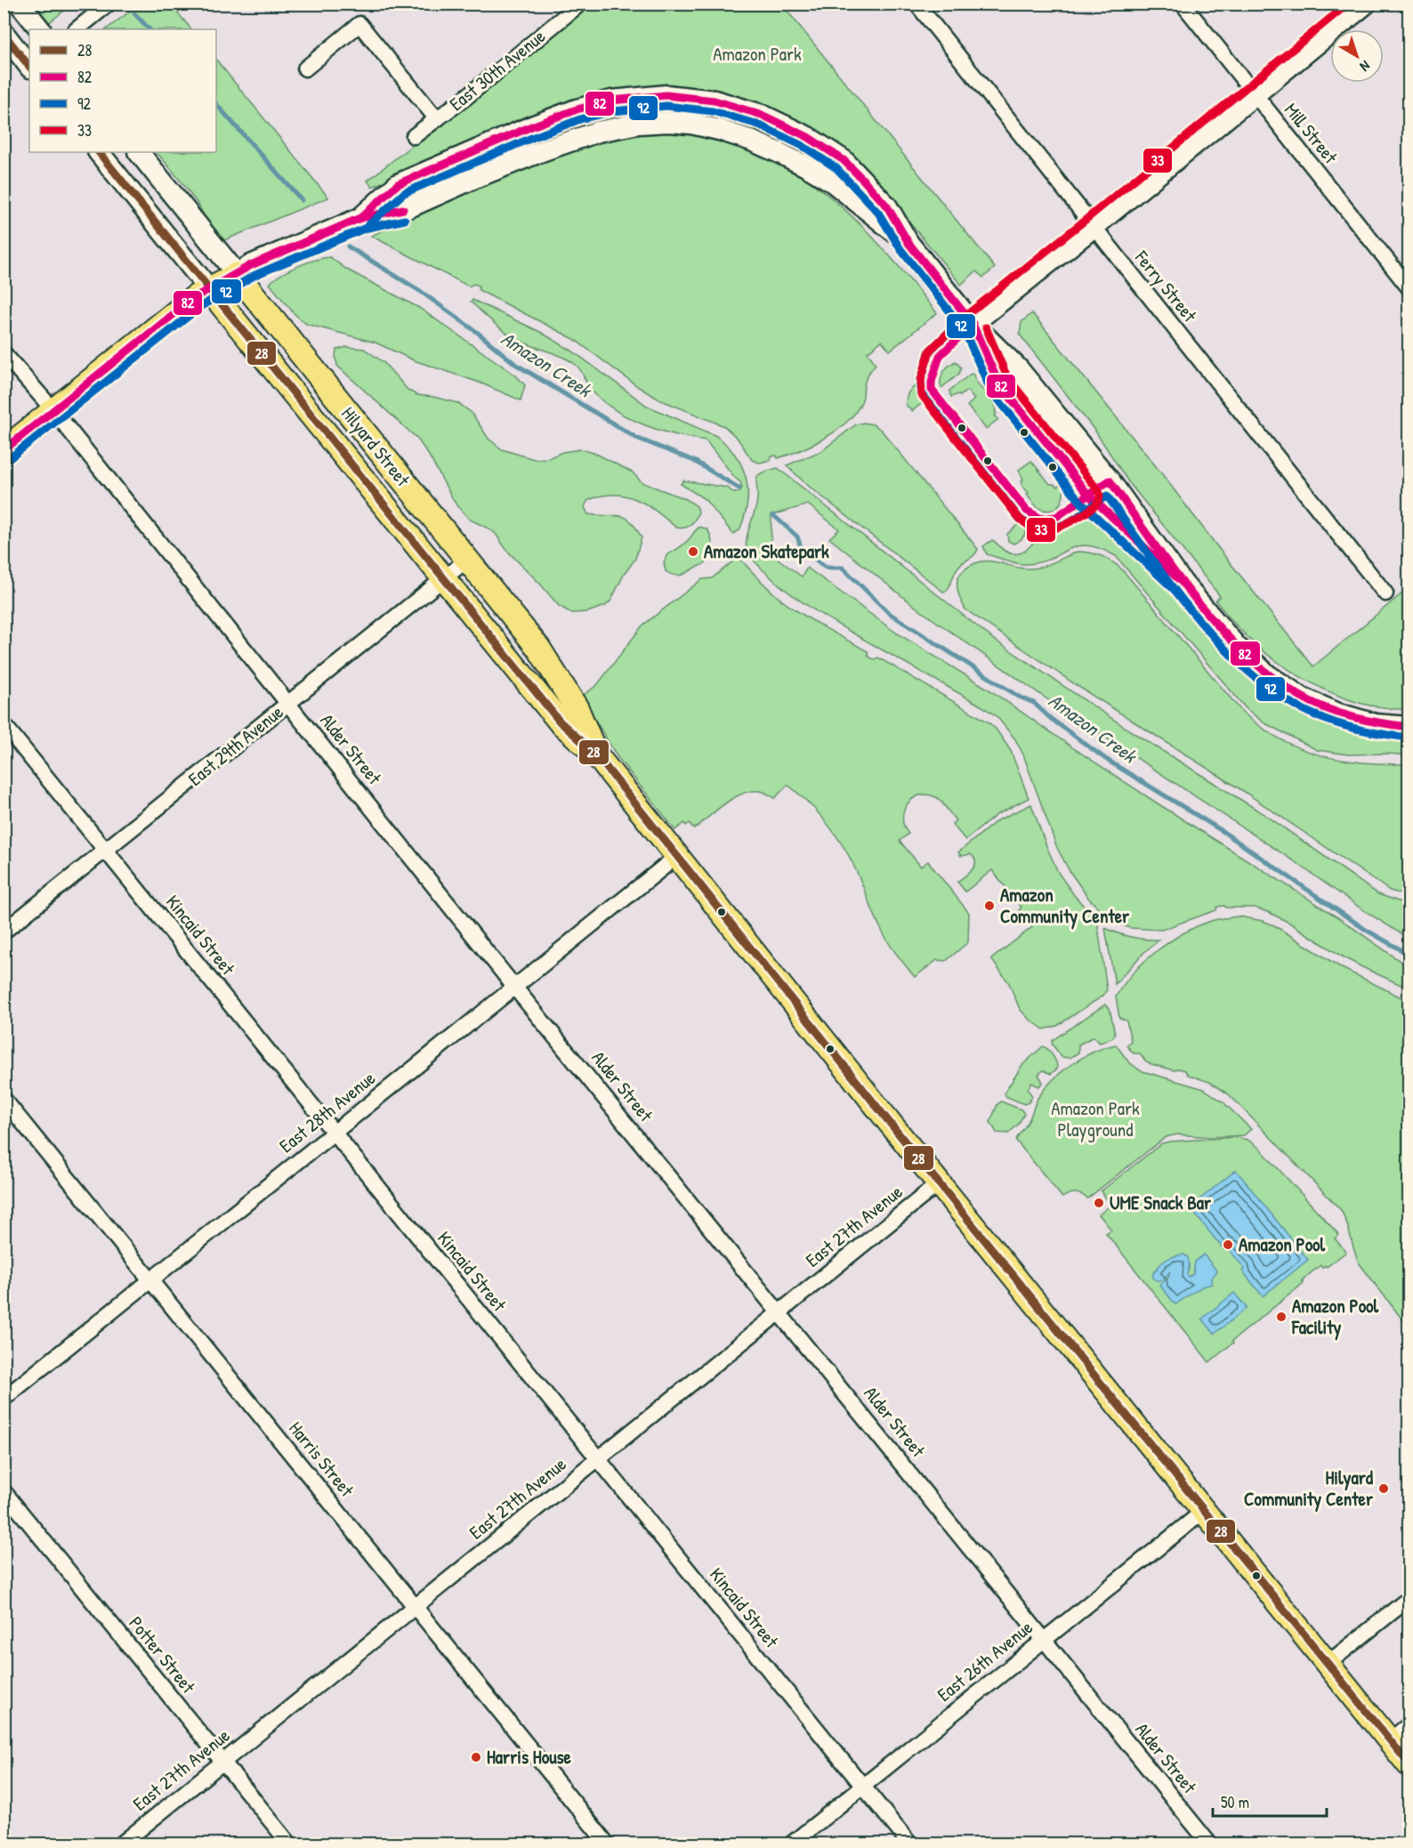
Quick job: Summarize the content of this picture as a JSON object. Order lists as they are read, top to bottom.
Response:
{
  "streets": {
    "main road": ["Hilyard Street"],
    "street": [
      "East 30th Avenue",
      "Mill Street",
      "Ferry Street",
      "East 29th Avenue",
      "Alder Street",
      "Kincaid Street",
      "East 28th Avenue",
      "East 27th Avenue",
      "Harris Street",
      "Potter Street",
      "East 26th Avenue"
    ]
  },
  "crossings": [
    ["Hilyard Street", "East 29th Avenue"],
    ["Hilyard Street", "East 28th Avenue"],
    ["Hilyard Street", "East 27th Avenue"],
    ["Hilyard Street", "East 26th Avenue"],
    ["East 29th Avenue", "Alder Street"],
    ["East 29th Avenue", "Kincaid Street"],
    ["Alder Street", "East 28th Avenue"],
    ["Alder Street", "East 27th Avenue"],
    ["Alder Street", "East 26th Avenue"],
    ["Kincaid Street", "East 28th Avenue"],
    ["Kincaid Street", "East 27th Avenue"],
    ["Kincaid Street", "East 26th Avenue"],
    ["East 28th Avenue", "Harris Street"],
    ["East 27th Avenue", "Harris Street"],
    ["East 27th Avenue", "Potter Street"]
  ],
  "water": ["Amazon Creek"],
  "parks": ["Amazon Park", "Amazon Park Playground"],
  "places": [
    "Amazon Skatepark",
    "Amazon Community Center",
    "UME Snack Bar",
    "Amazon Pool",
    "Amazon Pool Facility",
    "Hilyard Community Center",
    "Harris House"
  ],
  "lines": [
    "transit line 33",
    "transit line 28",
    "transit line 82",
    "transit line 92"
  ],
  "legend": [
    "28",
    "82",
    "92",
    "33"
  ],
  "scale_bar": "50 m",
  "north": "bottom right"
}
